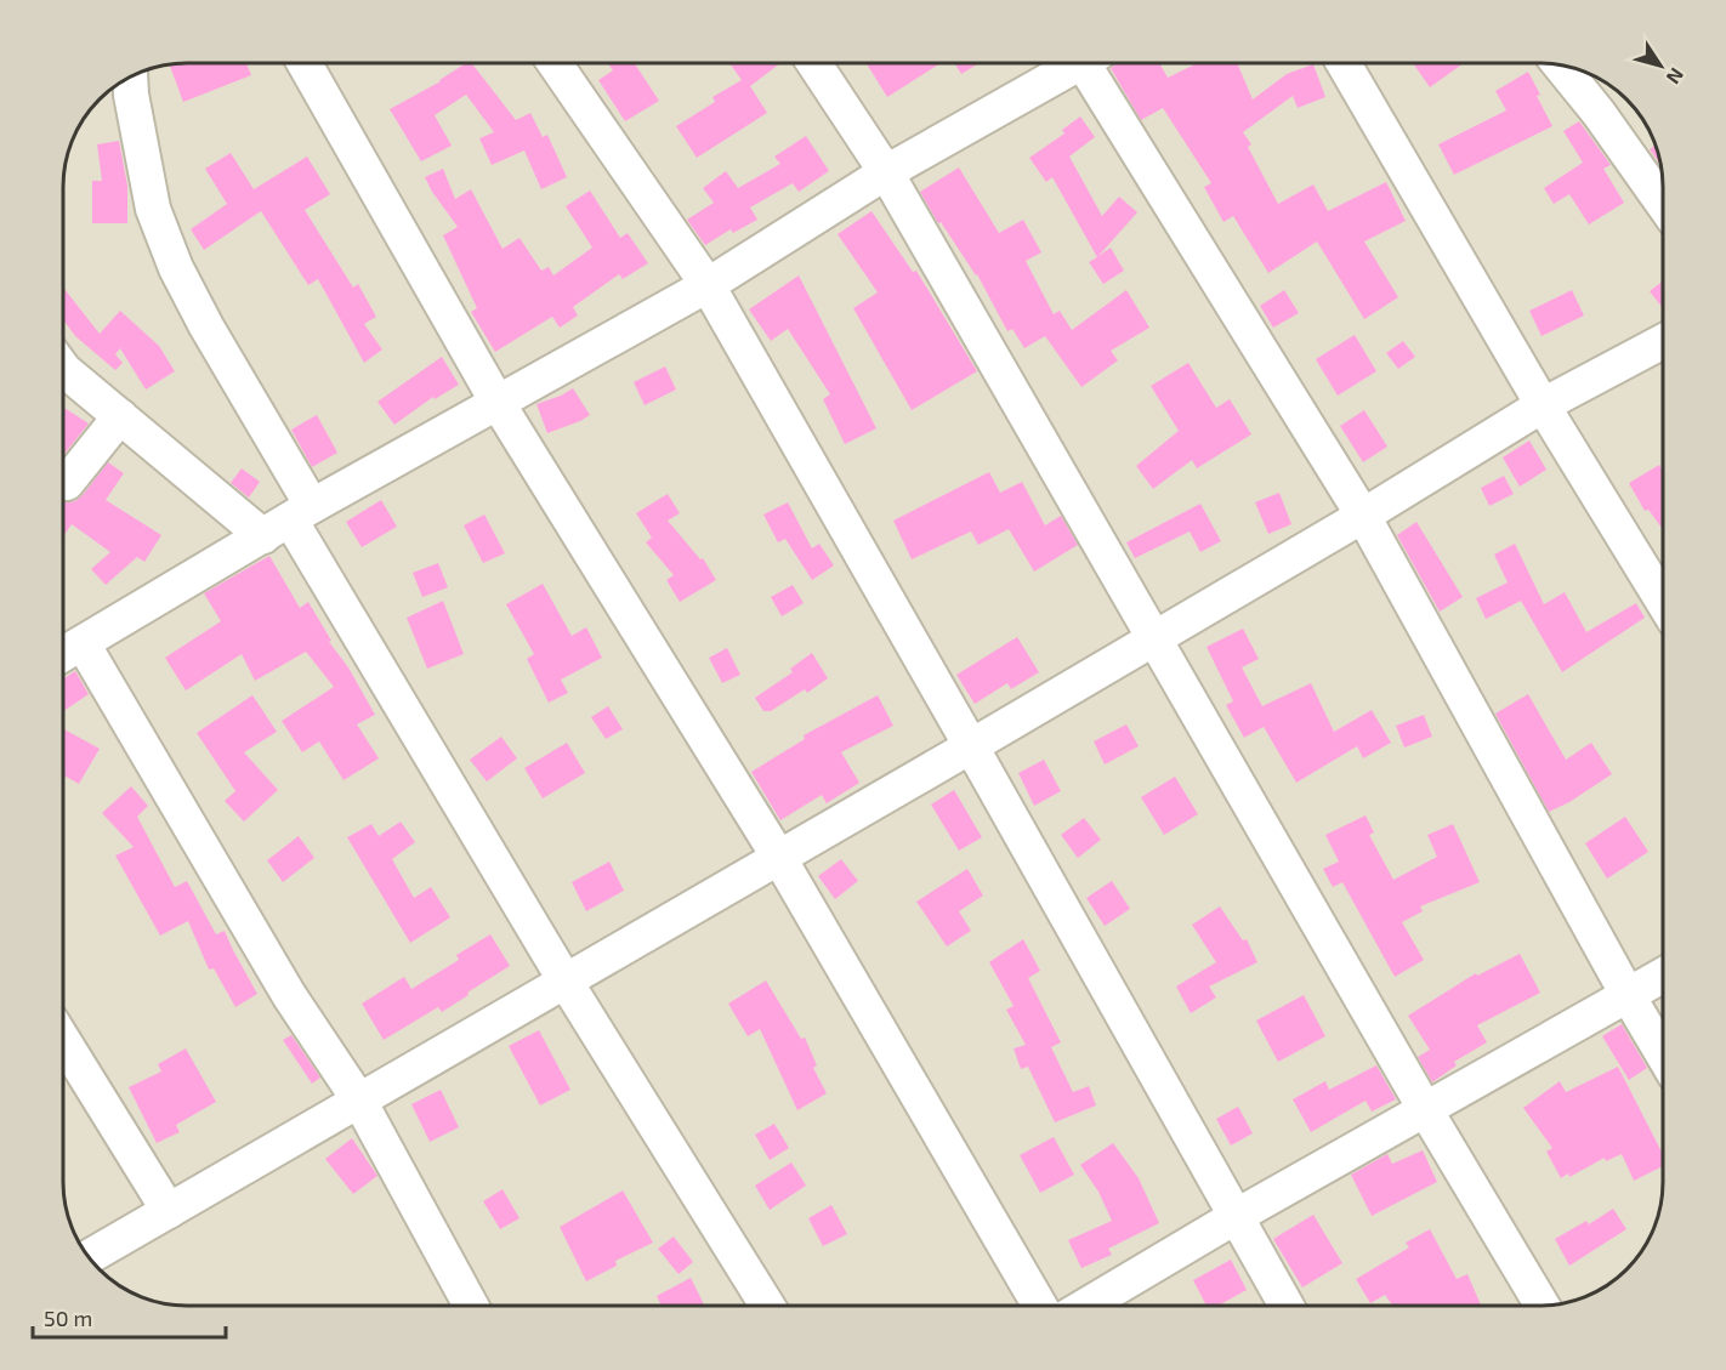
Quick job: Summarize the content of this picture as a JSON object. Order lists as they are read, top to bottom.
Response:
{
  "scale_bar": "50 m",
  "north": "bottom right"
}
